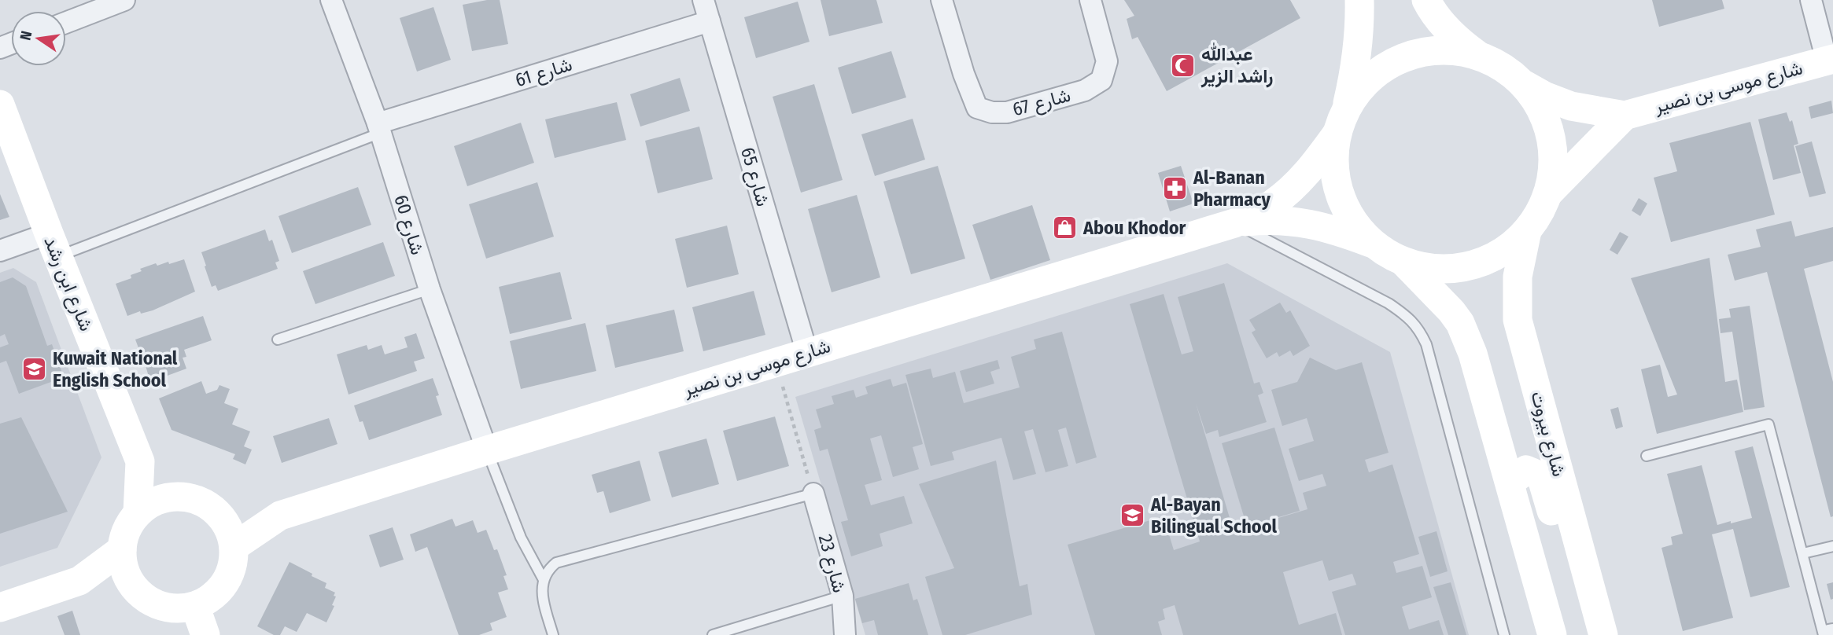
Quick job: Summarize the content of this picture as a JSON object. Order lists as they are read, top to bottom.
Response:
{
  "streets": {
    "street": [
      "شارع 61",
      "شارع موسى بن نصير",
      "شارع 67",
      "شارع 65",
      "شارع 60",
      "شارع ابن رشد",
      "شارع بيروت",
      "شارع 23"
    ]
  },
  "crossings": [
    ["شارع 61", "شارع 65"],
    ["شارع 61", "شارع 60"],
    ["شارع موسى بن نصير", "شارع 65"],
    ["شارع موسى بن نصير", "شارع 60"],
    ["شارع موسى بن نصير", "شارع ابن رشد"]
  ],
  "places": {
    "mosque": ["عبدالله راشد الزير"],
    "pharmacy": ["Al-Banan Pharmacy"],
    "shop": ["Abou Khodor"],
    "school or university": ["Kuwait National English School", "Al-Bayan Bilingual School"]
  },
  "north": "left"
}
